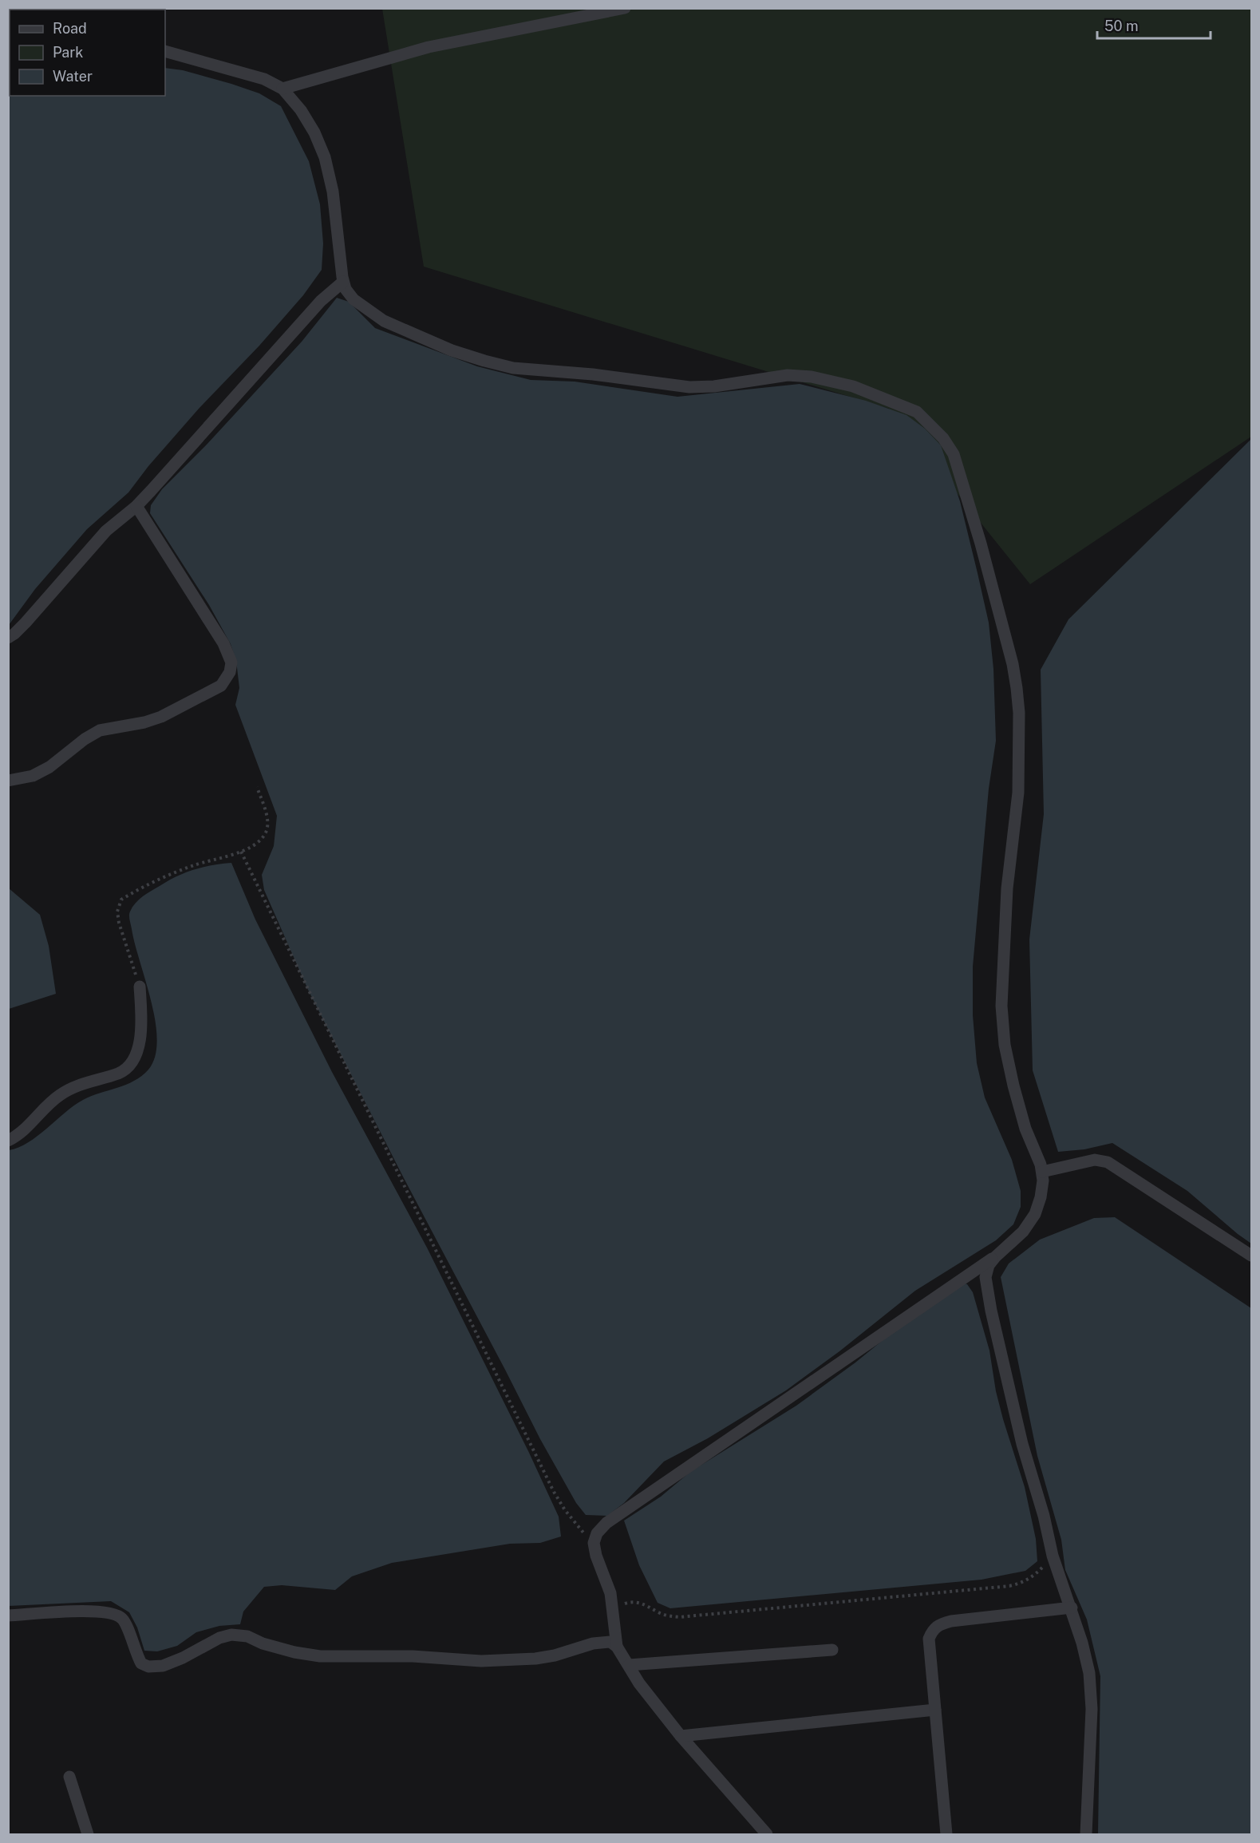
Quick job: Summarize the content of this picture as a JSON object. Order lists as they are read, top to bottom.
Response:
{
  "legend": ["Road", "Park", "Water"],
  "scale_bar": "50 m"
}
